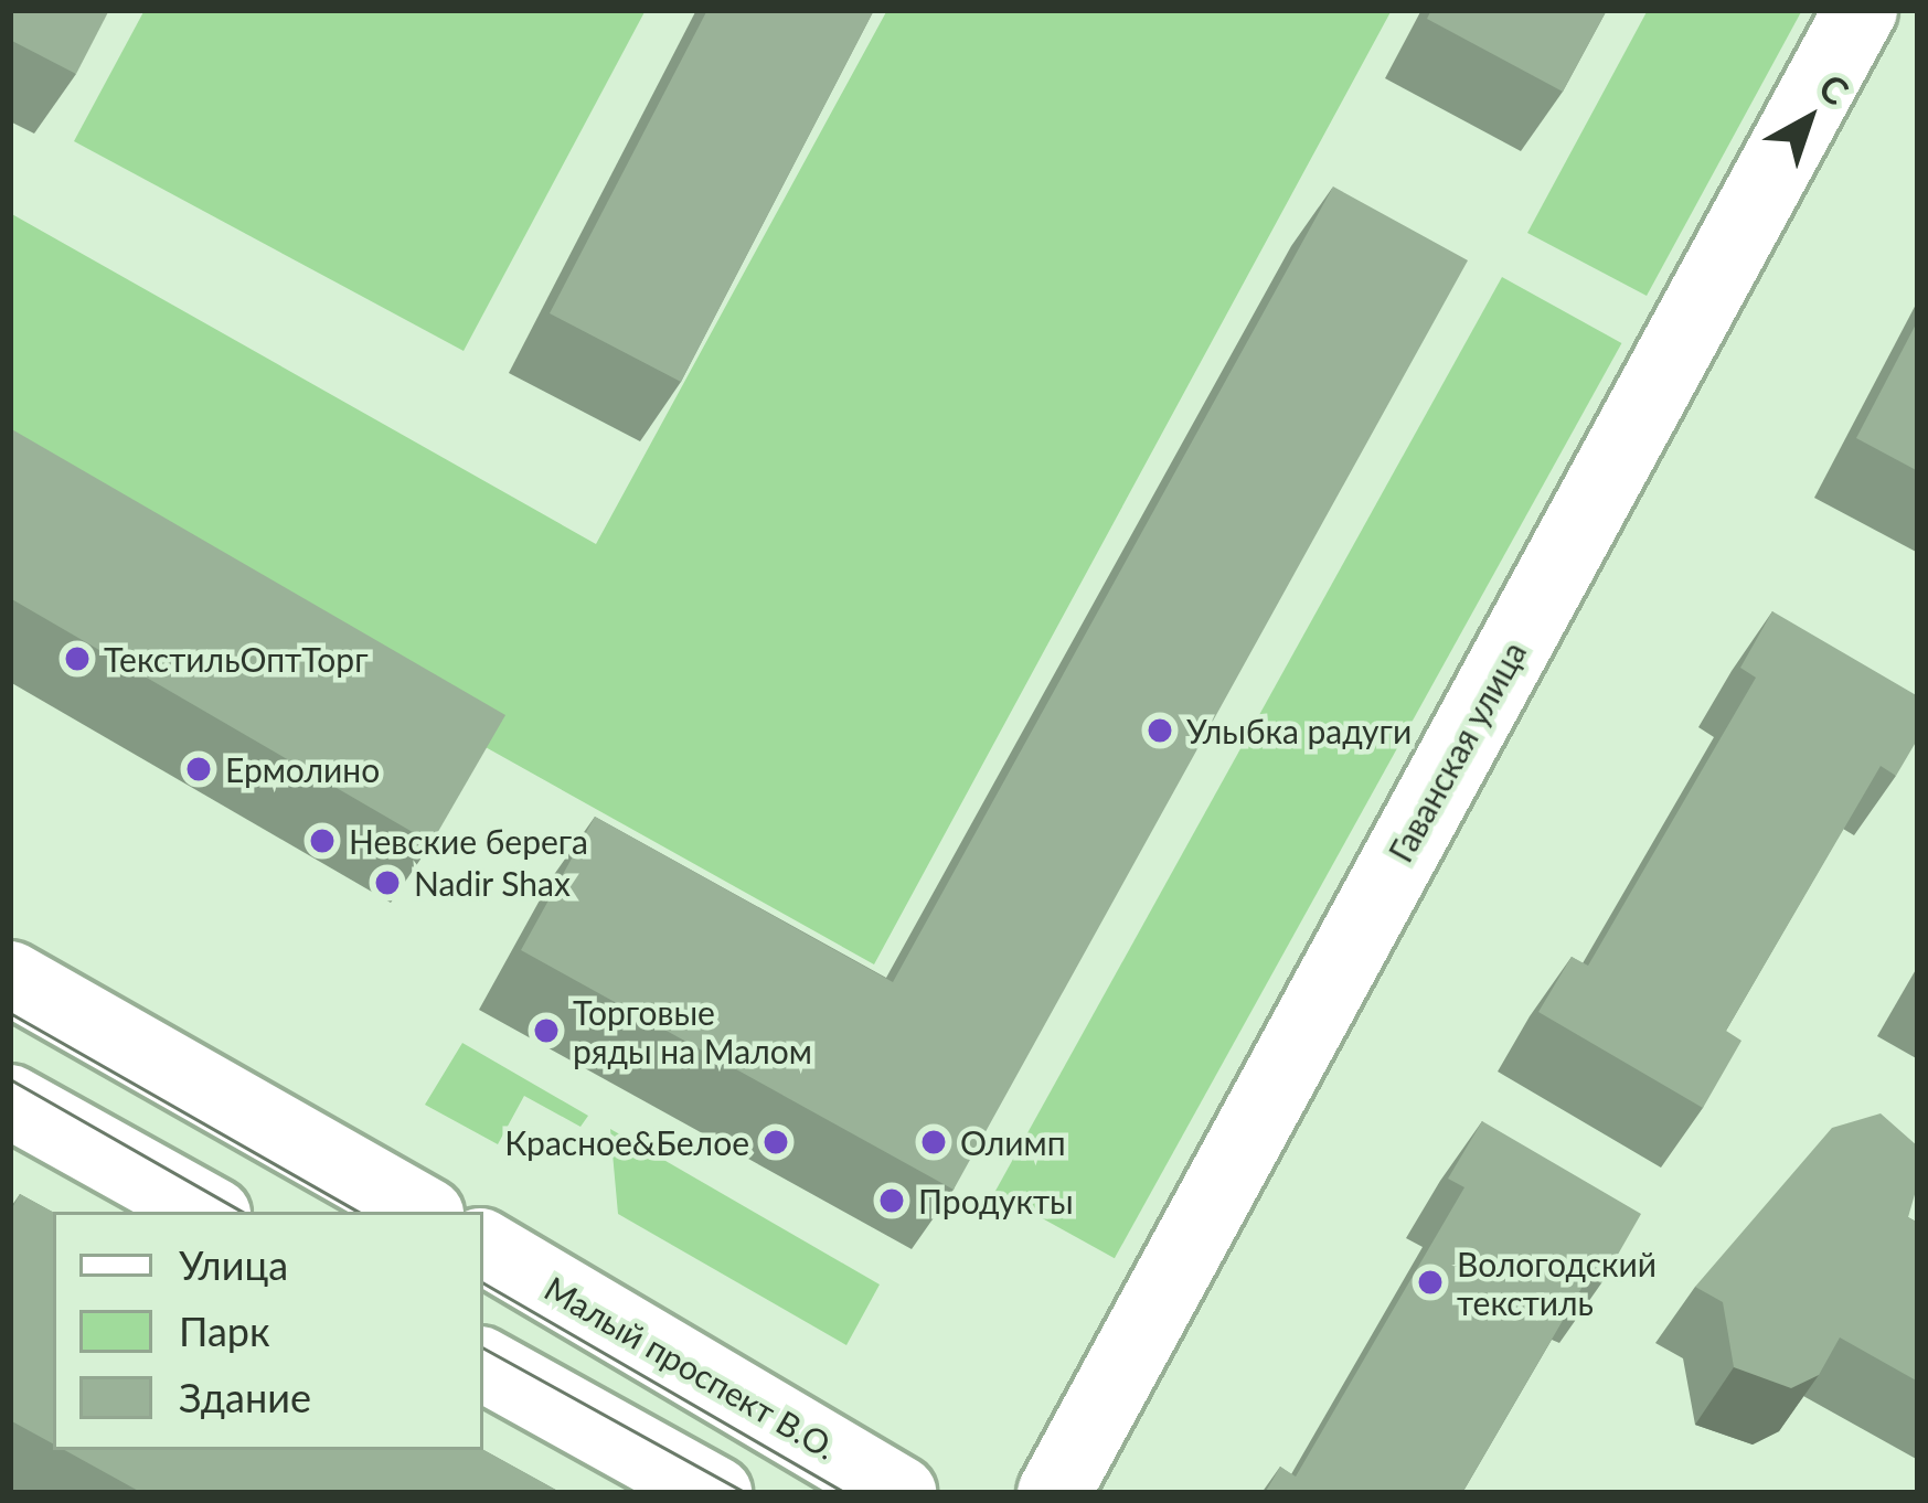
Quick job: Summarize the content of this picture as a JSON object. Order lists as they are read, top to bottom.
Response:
{
  "streets": {
    "street": ["Гаванская улица", "Малый проспект В.О."]
  },
  "places": [
    "ТекстильОптТорг",
    "Улыбка радуги",
    "Ермолино",
    "Невские берега",
    "Nadir Shax",
    "Торговые ряды на Малом",
    "Красное&Белое",
    "Олимп",
    "Продукты",
    "Вологодский текстиль"
  ],
  "legend": ["Улица", "Парк", "Здание"],
  "north": "top right"
}
